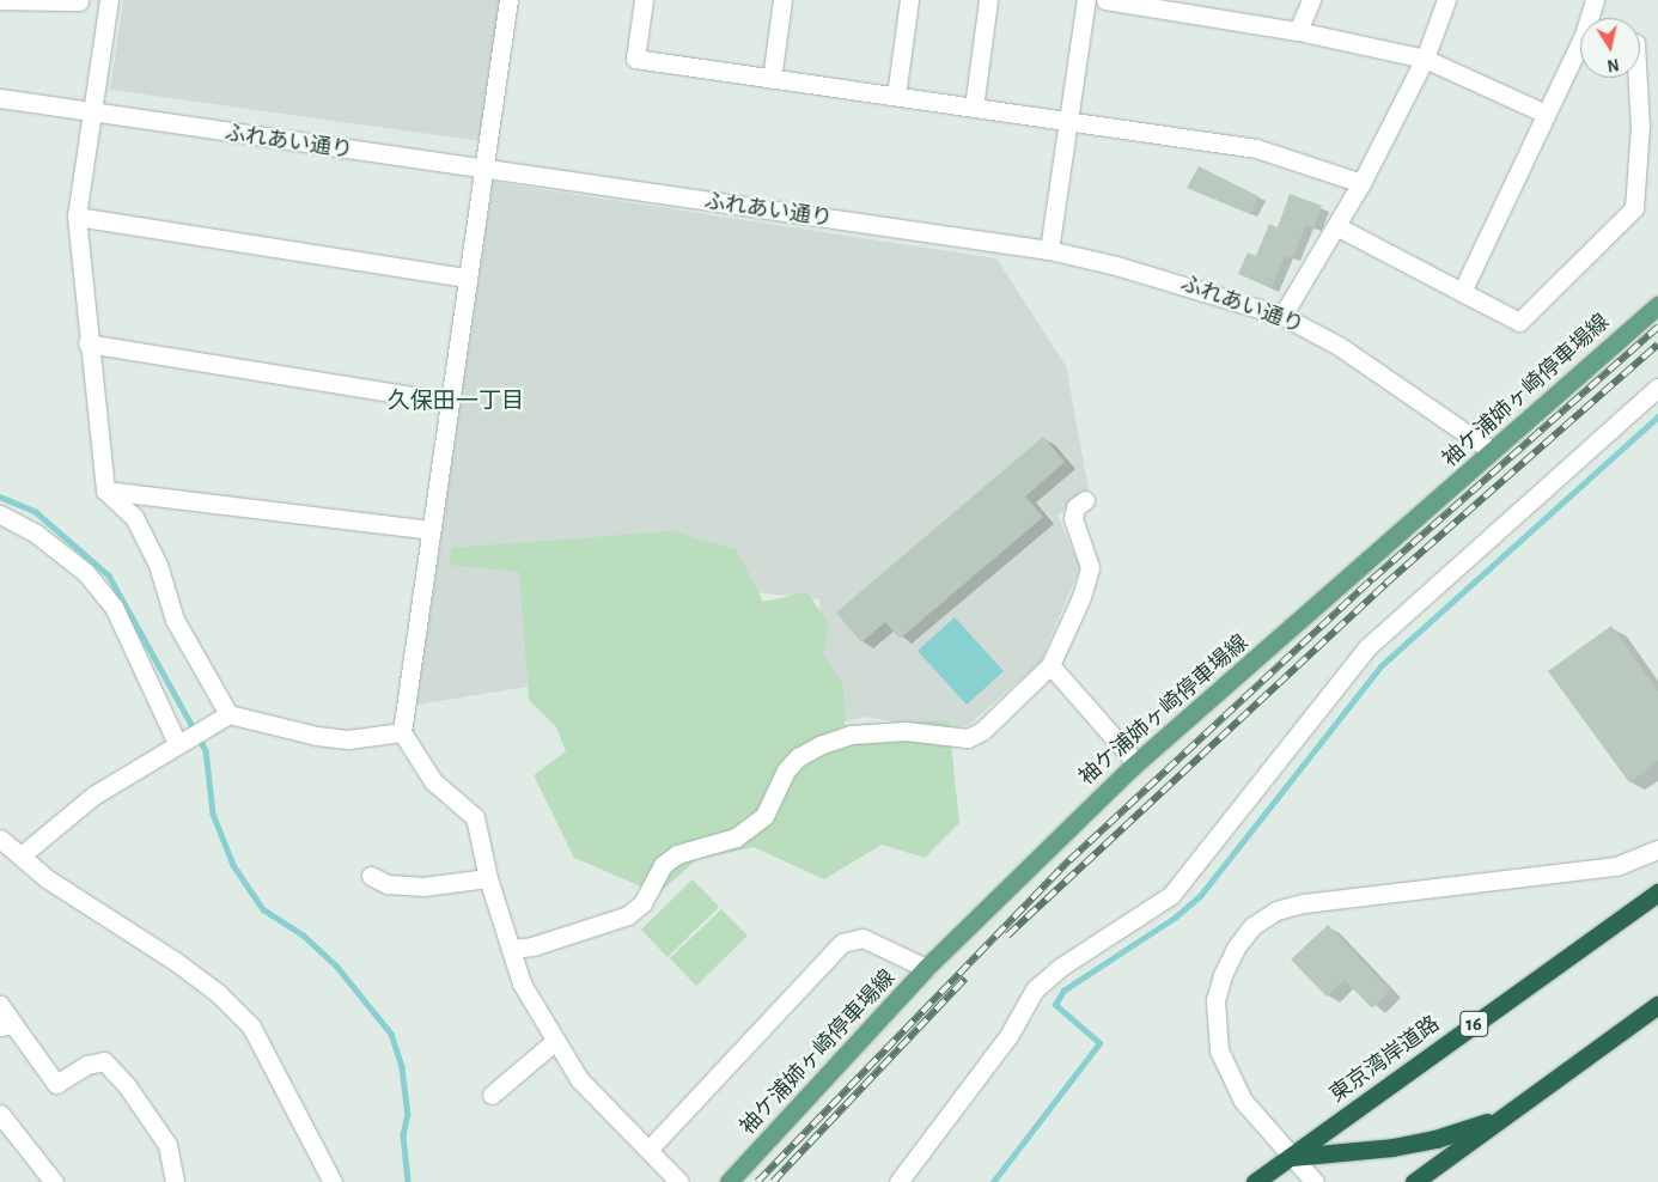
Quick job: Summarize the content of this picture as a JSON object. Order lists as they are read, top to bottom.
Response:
{
  "streets": {
    "highway": ["16", "東京湾岸道路"],
    "main road": ["袖ケ浦姉ヶ崎停車場線"],
    "street": ["ふれあい通り"]
  },
  "crossings": [
    ["ふれあい通り", "袖ケ浦姉ヶ崎停車場線"]
  ],
  "districts": ["久保田一丁目"],
  "north": "bottom"
}
